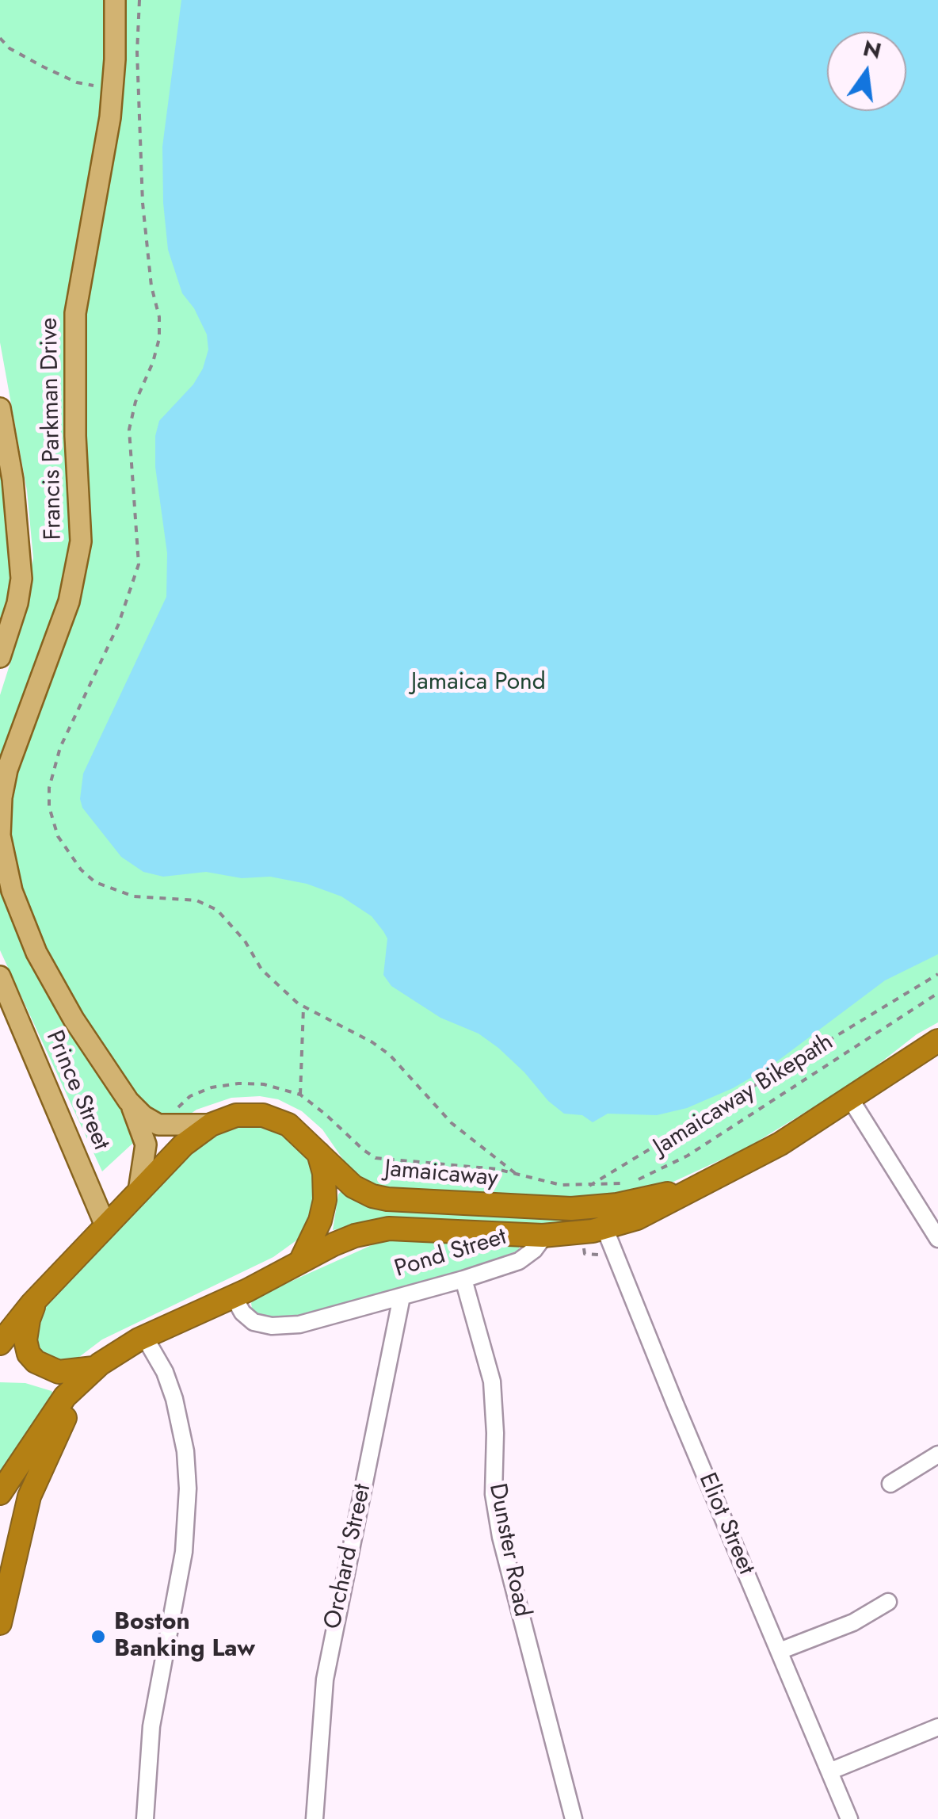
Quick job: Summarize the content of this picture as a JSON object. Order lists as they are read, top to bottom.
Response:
{
  "streets": {
    "highway": ["Jamaicaway"],
    "main road": ["Francis Parkman Drive", "Prince Street"],
    "street": [
      "Pond Street",
      "Eliot Street",
      "Dunster Road",
      "Orchard Street"
    ],
    "path": ["Jamaicaway Bikepath"]
  },
  "crossings": [
    ["Francis Parkman Drive", "Jamaicaway"],
    ["Prince Street", "Jamaicaway"],
    ["Pond Street", "Dunster Road"],
    ["Pond Street", "Orchard Street"]
  ],
  "parks": ["Jamaica Pond"],
  "places": ["Boston Banking Law"],
  "north": "top"
}
